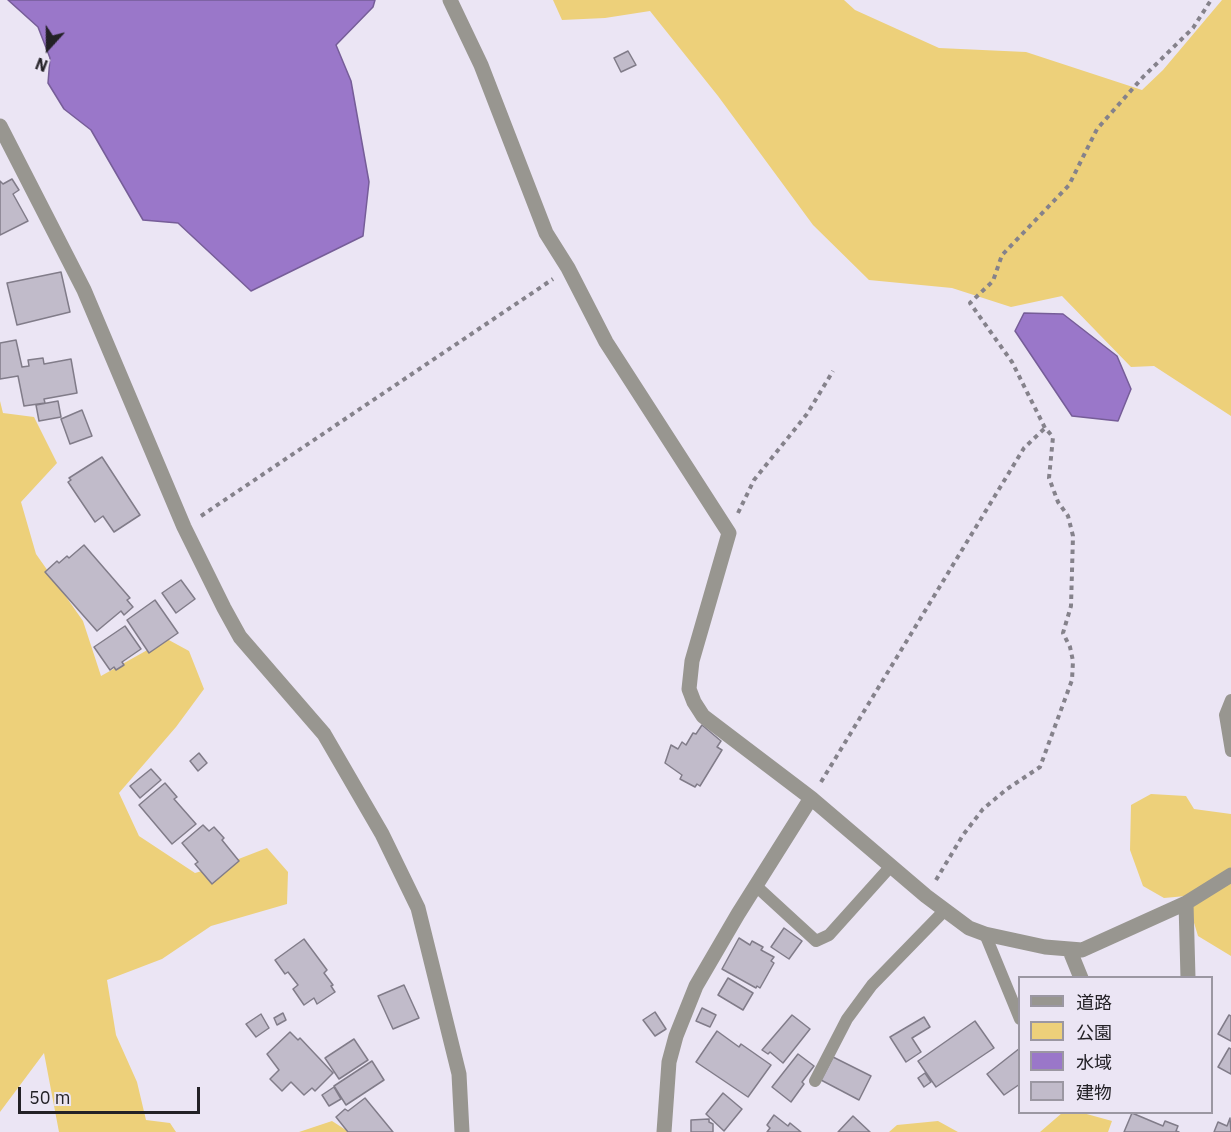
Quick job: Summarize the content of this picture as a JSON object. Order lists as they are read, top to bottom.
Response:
{
  "legend": [
    "道路",
    "公園",
    "水域",
    "建物"
  ],
  "scale_bar": "50 m",
  "north": "bottom"
}
